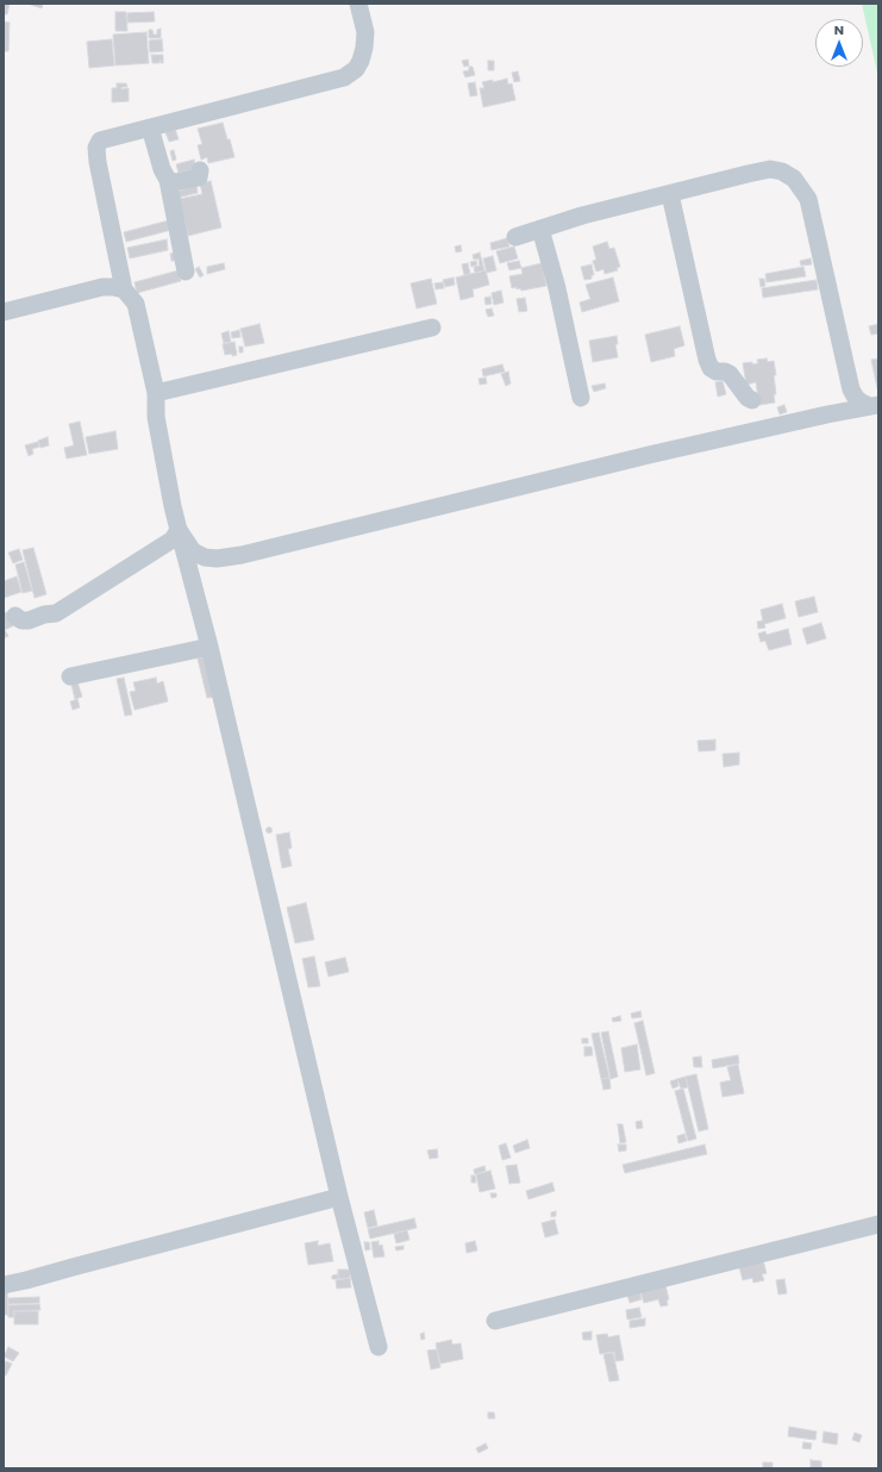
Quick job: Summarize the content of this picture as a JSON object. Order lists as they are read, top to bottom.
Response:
{
  "north": "top"
}
